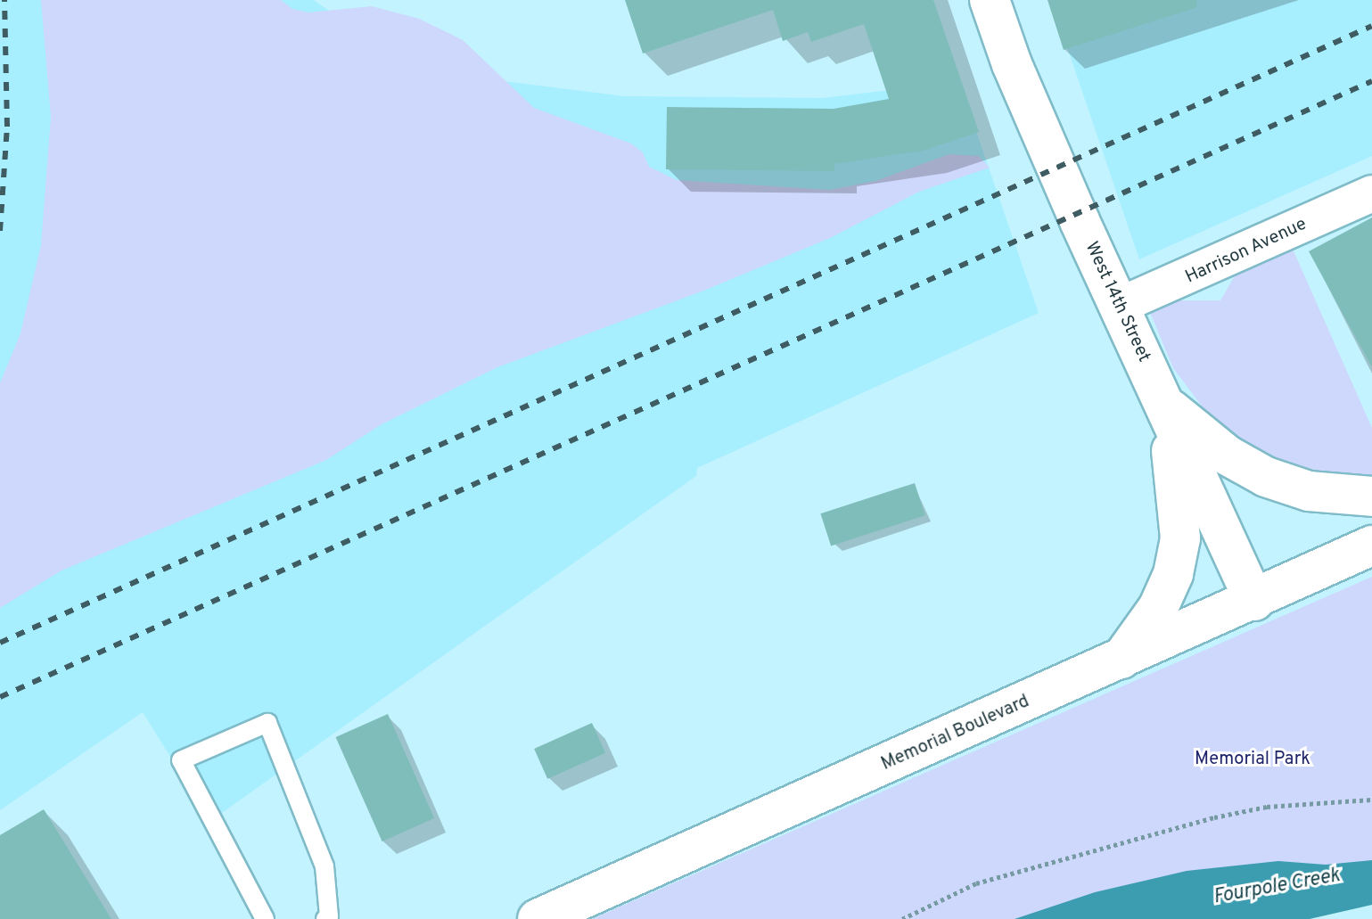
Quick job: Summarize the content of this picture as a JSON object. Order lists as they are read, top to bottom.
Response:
{
  "streets": {
    "street": ["Harrison Avenue", "West 14th Street", "Memorial Boulevard"]
  },
  "crossings": [
    ["Harrison Avenue", "West 14th Street"],
    ["West 14th Street", "Memorial Boulevard"]
  ],
  "water": ["Fourpole Creek"],
  "parks": ["Memorial Park"]
}
